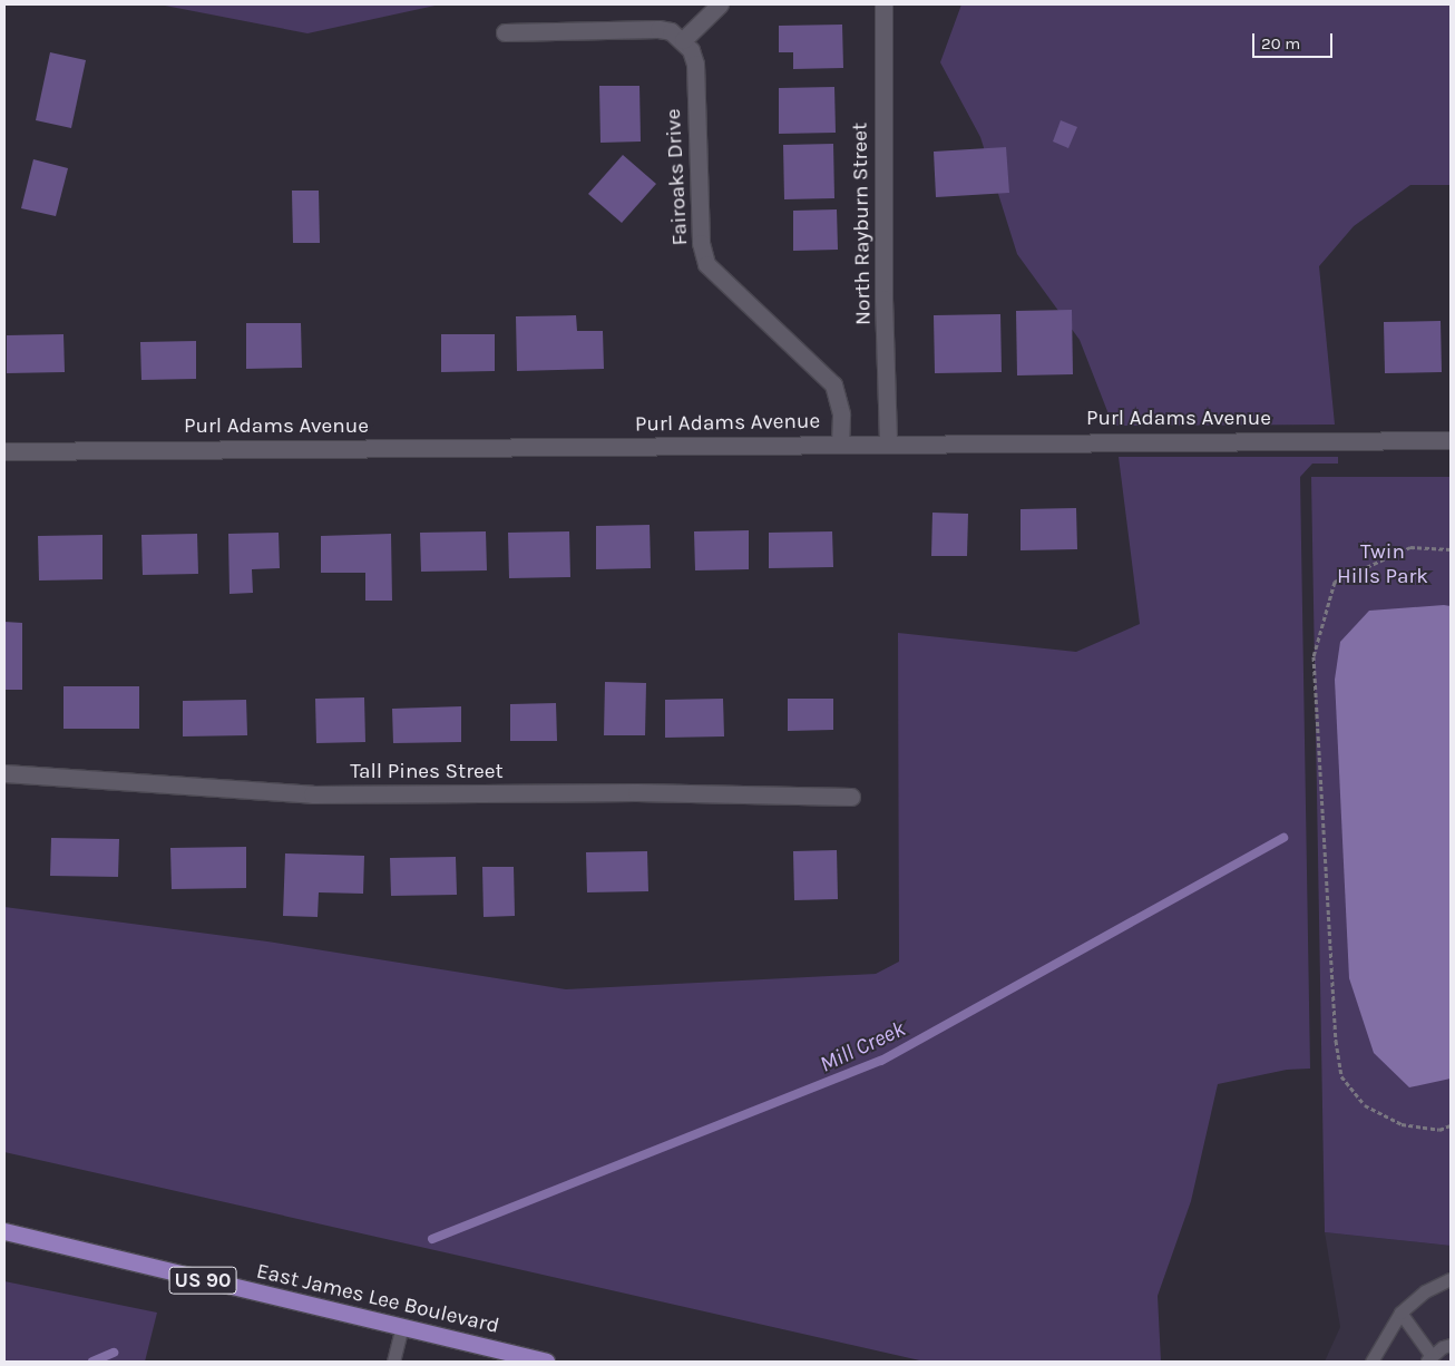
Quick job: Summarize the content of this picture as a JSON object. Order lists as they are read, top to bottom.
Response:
{
  "streets": {
    "main road": ["US 90", "East James Lee Boulevard"],
    "street": [
      "Fairoaks Drive",
      "North Rayburn Street",
      "Purl Adams Avenue",
      "Tall Pines Street"
    ]
  },
  "crossings": [
    ["Fairoaks Drive", "Purl Adams Avenue"],
    ["North Rayburn Street", "Purl Adams Avenue"]
  ],
  "water": ["Mill Creek"],
  "parks": ["Twin Hills Park"],
  "scale_bar": "20 m"
}
